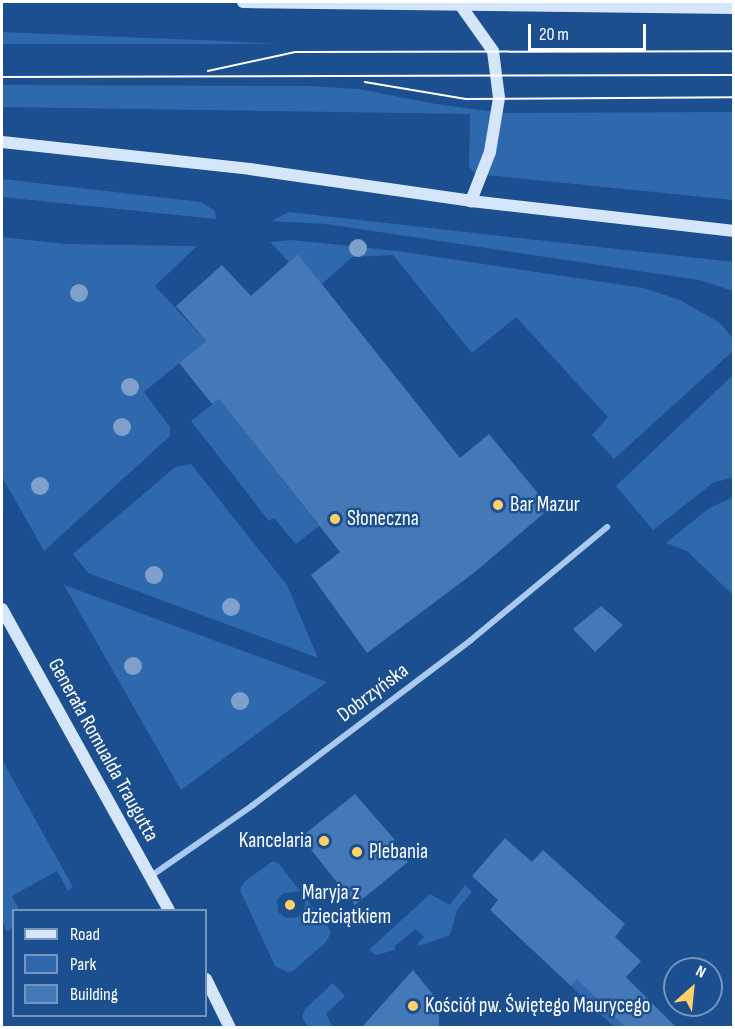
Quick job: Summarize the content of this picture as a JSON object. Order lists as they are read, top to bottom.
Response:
{
  "streets": {
    "main road": ["Generała Romualda Traugutta"],
    "street": ["Dobrzyńska"]
  },
  "crossings": [
    ["Dobrzyńska", "Generała Romualda Traugutta"]
  ],
  "places": [
    "Bar Mazur",
    "Słoneczna",
    "Kancelaria",
    "Plebania",
    "Maryja z dzieciątkiem",
    "Kościół pw. Świętego Maurycego"
  ],
  "legend": ["Road", "Park", "Building"],
  "scale_bar": "20 m",
  "north": "top right"
}
